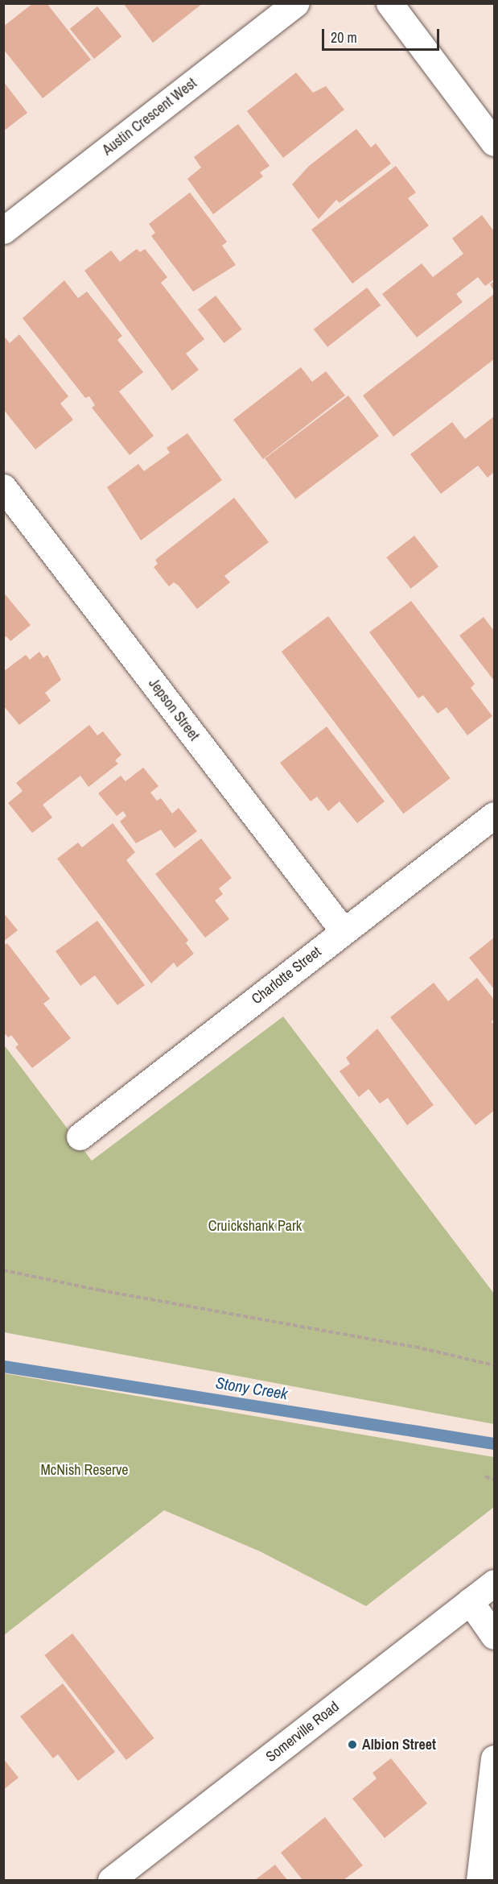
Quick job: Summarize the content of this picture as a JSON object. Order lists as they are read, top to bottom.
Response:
{
  "streets": {
    "street": [
      "Austin Crescent West",
      "Jepson Street",
      "Charlotte Street",
      "Somerville Road"
    ]
  },
  "crossings": [
    ["Jepson Street", "Charlotte Street"]
  ],
  "water": ["Stony Creek"],
  "parks": ["Cruickshank Park", "McNish Reserve"],
  "places": ["Albion Street"],
  "scale_bar": "20 m"
}
